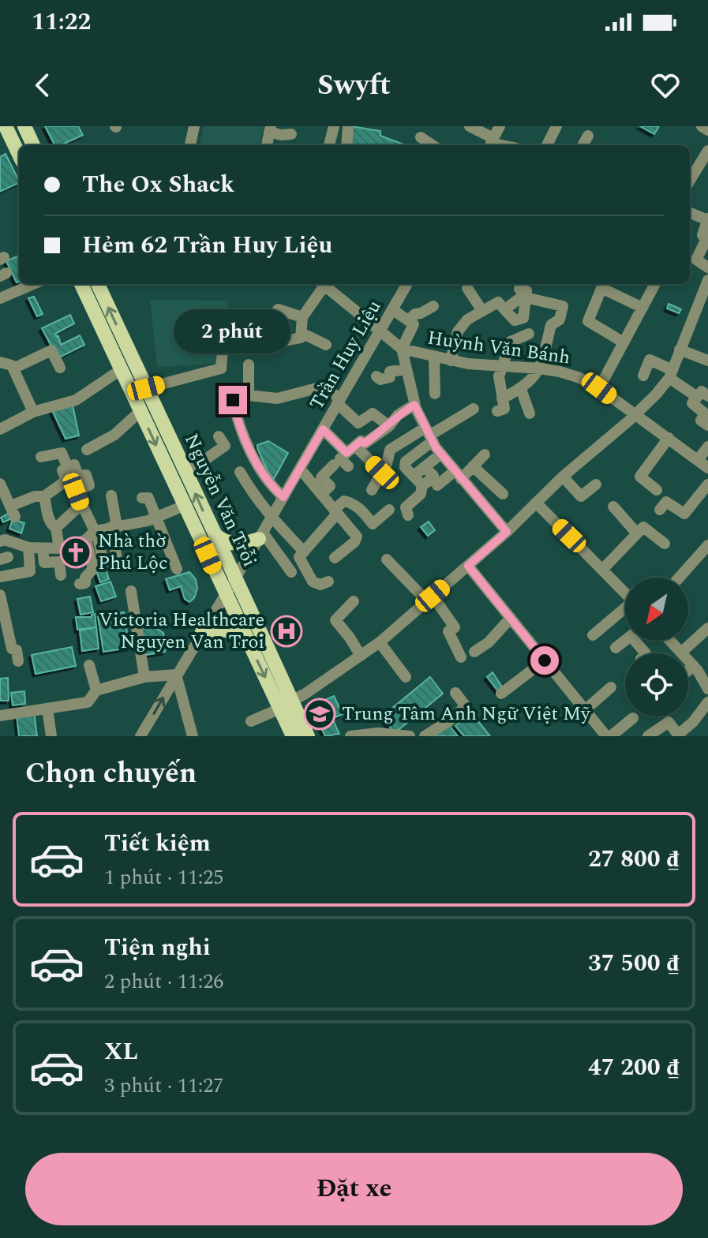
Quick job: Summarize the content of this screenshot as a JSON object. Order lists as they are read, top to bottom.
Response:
{
  "streets": {
    "main road": ["Nguyễn Văn Trỗi"],
    "street": ["Huỳnh Văn Bánh", "Trần Huy Liệu"]
  },
  "crossings": [
    ["Huỳnh Văn Bánh", "Trần Huy Liệu"],
    ["Trần Huy Liệu", "Nguyễn Văn Trỗi"]
  ],
  "places": {
    "church": ["Nhà thờ Phú Lộc"],
    "hospital": ["Victoria Healthcare Nguyen Van Troi"],
    "school or university": ["Trung Tâm Anh Ngữ Việt Mỹ"]
  },
  "north": "bottom left",
  "page": {
    "status": "11:22",
    "header": "Swyft",
    "banner": ["The Ox Shack", "Hẻm 62 Trần Huy Liệu"],
    "bubble": "2 phút",
    "heading": "Chọn chuyến",
    "list": [
      {
        "name": "Tiết kiệm",
        "note": "1 phút · 11:25",
        "value": "27 800 ₫"
      },
      {
        "name": "Tiện nghi",
        "note": "2 phút · 11:26",
        "value": "37 500 ₫"
      },
      {
        "name": "XL",
        "note": "3 phút · 11:27",
        "value": "47 200 ₫"
      }
    ],
    "buttons": "Đặt xe"
  }
}
